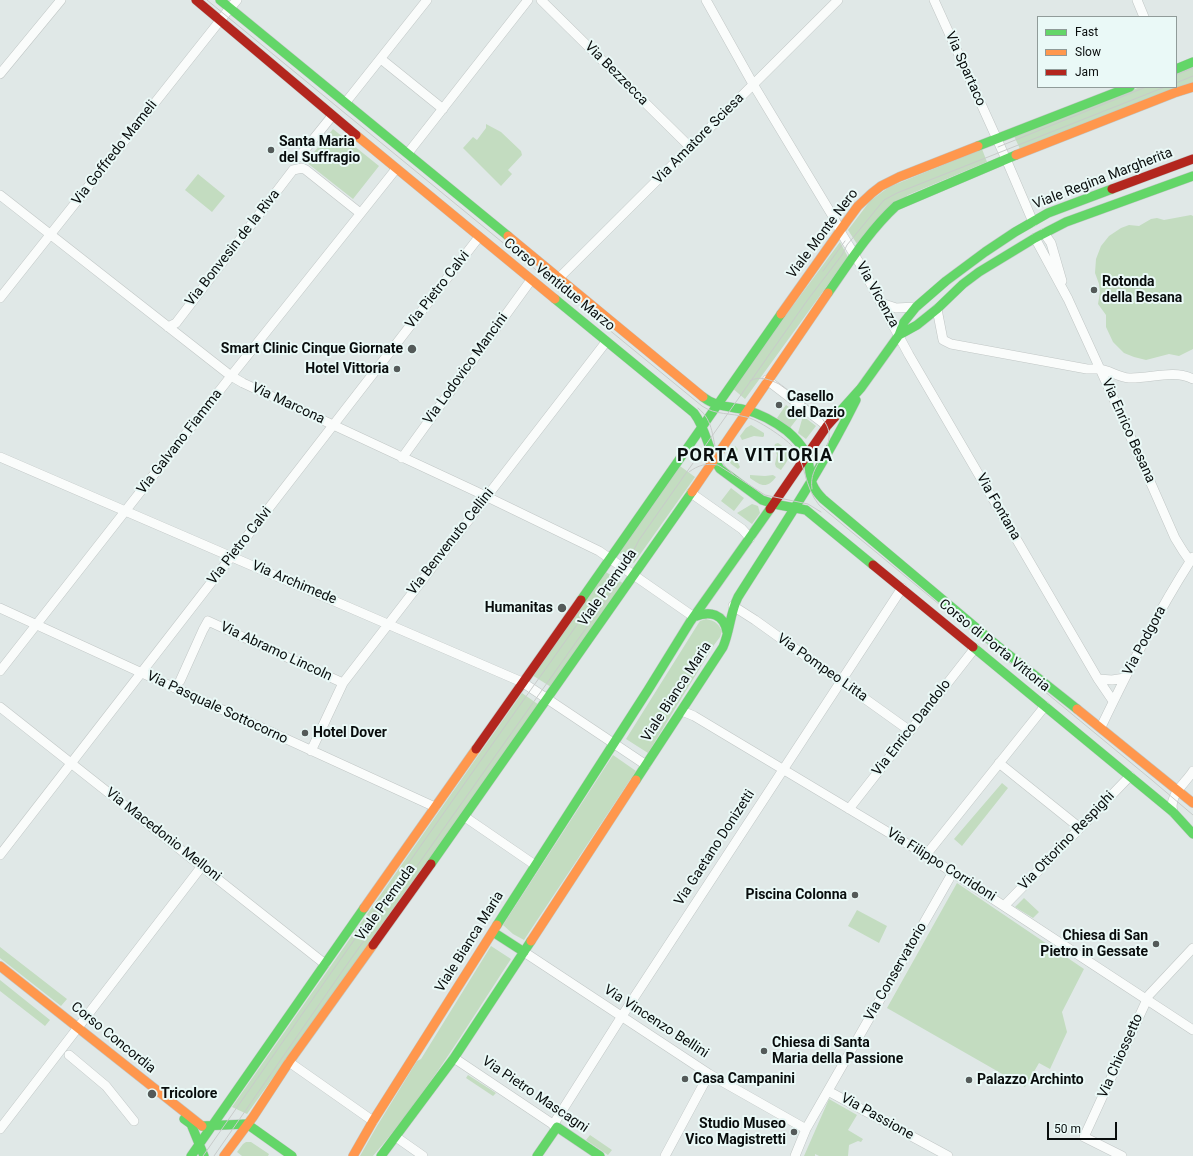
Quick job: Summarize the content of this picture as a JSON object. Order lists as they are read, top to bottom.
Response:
{
  "streets": {
    "street": [
      "Via Spartaco",
      "Via Bezzecca",
      "Via Amatore Sciesa",
      "Via Goffredo Mameli",
      "Viale Regina Margherita",
      "Viale Monte Nero",
      "Via Bonvesin de la Riva",
      "Corso Ventidue Marzo",
      "Via Pietro Calvi",
      "Via Vicenza",
      "Via Lodovico Mancini",
      "Via Marcona",
      "Via Enrico Besana",
      "Via Galvano Fiamma",
      "Via Fontana",
      "Via Benvenuto Cellini",
      "Via Archimede",
      "Viale Premuda",
      "Via Podgora",
      "Corso di Porta Vittoria",
      "Via Abramo Lincoln",
      "Via Pompeo Litta",
      "Viale Bianca Maria",
      "Via Pasquale Sottocorno",
      "Via Enrico Dandolo",
      "Via Macedonio Melloni",
      "Via Ottorino Respighi",
      "Via Gaetano Donizetti",
      "Via Filippo Corridoni",
      "Via Conservatorio",
      "Via Vincenzo Bellini",
      "Corso Concordia",
      "Via Chiossetto",
      "Via Pietro Mascagni",
      "Via Passione"
    ]
  },
  "crossings": [
    ["Via Spartaco", "Viale Monte Nero"],
    ["Via Bezzecca", "Via Amatore Sciesa"],
    ["Via Amatore Sciesa", "Corso Ventidue Marzo"],
    ["Via Amatore Sciesa", "Via Vicenza"],
    ["Via Goffredo Mameli", "Via Marcona"],
    ["Viale Regina Margherita", "Via Vicenza"],
    ["Viale Regina Margherita", "Via Enrico Besana"],
    ["Viale Regina Margherita", "Via Fontana"],
    ["Viale Regina Margherita", "Viale Bianca Maria"],
    ["Viale Monte Nero", "Corso Ventidue Marzo"],
    ["Viale Monte Nero", "Via Vicenza"],
    ["Viale Monte Nero", "Viale Premuda"],
    ["Via Bonvesin de la Riva", "Via Marcona"],
    ["Via Bonvesin de la Riva", "Via Galvano Fiamma"],
    ["Corso Ventidue Marzo", "Via Pietro Calvi"],
    ["Corso Ventidue Marzo", "Via Lodovico Mancini"],
    ["Corso Ventidue Marzo", "Via Galvano Fiamma"],
    ["Corso Ventidue Marzo", "Via Benvenuto Cellini"],
    ["Corso Ventidue Marzo", "Viale Premuda"],
    ["Corso Ventidue Marzo", "Corso di Porta Vittoria"],
    ["Corso Ventidue Marzo", "Viale Bianca Maria"],
    ["Via Pietro Calvi", "Via Marcona"],
    ["Via Pietro Calvi", "Via Archimede"],
    ["Via Pietro Calvi", "Via Pasquale Sottocorno"],
    ["Via Pietro Calvi", "Via Macedonio Melloni"],
    ["Via Vicenza", "Via Fontana"],
    ["Via Lodovico Mancini", "Via Marcona"],
    ["Via Marcona", "Via Galvano Fiamma"],
    ["Via Marcona", "Via Benvenuto Cellini"],
    ["Via Marcona", "Viale Premuda"],
    ["Via Marcona", "Viale Bianca Maria"],
    ["Via Enrico Besana", "Via Podgora"],
    ["Via Galvano Fiamma", "Via Archimede"],
    ["Via Galvano Fiamma", "Via Pasquale Sottocorno"],
    ["Via Fontana", "Via Podgora"],
    ["Via Benvenuto Cellini", "Via Archimede"],
    ["Via Benvenuto Cellini", "Via Abramo Lincoln"],
    ["Via Benvenuto Cellini", "Via Pasquale Sottocorno"],
    ["Via Archimede", "Viale Premuda"],
    ["Viale Premuda", "Corso di Porta Vittoria"],
    ["Viale Premuda", "Viale Bianca Maria"],
    ["Viale Premuda", "Via Pasquale Sottocorno"],
    ["Viale Premuda", "Via Macedonio Melloni"],
    ["Viale Premuda", "Corso Concordia"],
    ["Via Podgora", "Corso di Porta Vittoria"],
    ["Corso di Porta Vittoria", "Viale Bianca Maria"],
    ["Corso di Porta Vittoria", "Via Enrico Dandolo"],
    ["Corso di Porta Vittoria", "Via Ottorino Respighi"],
    ["Corso di Porta Vittoria", "Via Gaetano Donizetti"],
    ["Via Pompeo Litta", "Viale Bianca Maria"],
    ["Via Pompeo Litta", "Via Enrico Dandolo"],
    ["Via Pompeo Litta", "Via Gaetano Donizetti"],
    ["Viale Bianca Maria", "Via Filippo Corridoni"],
    ["Viale Bianca Maria", "Via Vincenzo Bellini"],
    ["Viale Bianca Maria", "Via Pietro Mascagni"],
    ["Via Enrico Dandolo", "Via Filippo Corridoni"],
    ["Via Ottorino Respighi", "Via Filippo Corridoni"],
    ["Via Gaetano Donizetti", "Via Filippo Corridoni"],
    ["Via Gaetano Donizetti", "Via Vincenzo Bellini"],
    ["Via Gaetano Donizetti", "Via Pietro Mascagni"],
    ["Via Filippo Corridoni", "Via Conservatorio"],
    ["Via Filippo Corridoni", "Via Chiossetto"],
    ["Via Conservatorio", "Via Vincenzo Bellini"],
    ["Via Conservatorio", "Via Passione"]
  ],
  "districts": ["PORTA VITTORIA"],
  "places": [
    "Santa Maria del Suffragio",
    "Rotonda della Besana",
    "Smart Clinic Cinque Giornate",
    "Hotel Vittoria",
    "Casello del Dazio",
    "Humanitas",
    "Hotel Dover",
    "Piscina Colonna",
    "Chiesa di San Pietro in Gessate",
    "Chiesa di Santa Maria della Passione",
    "Casa Campanini",
    "Palazzo Archinto",
    "Tricolore",
    "Studio Museo Vico Magistretti"
  ],
  "legend": ["Fast", "Slow", "Jam"],
  "scale_bar": "50 m"
}
